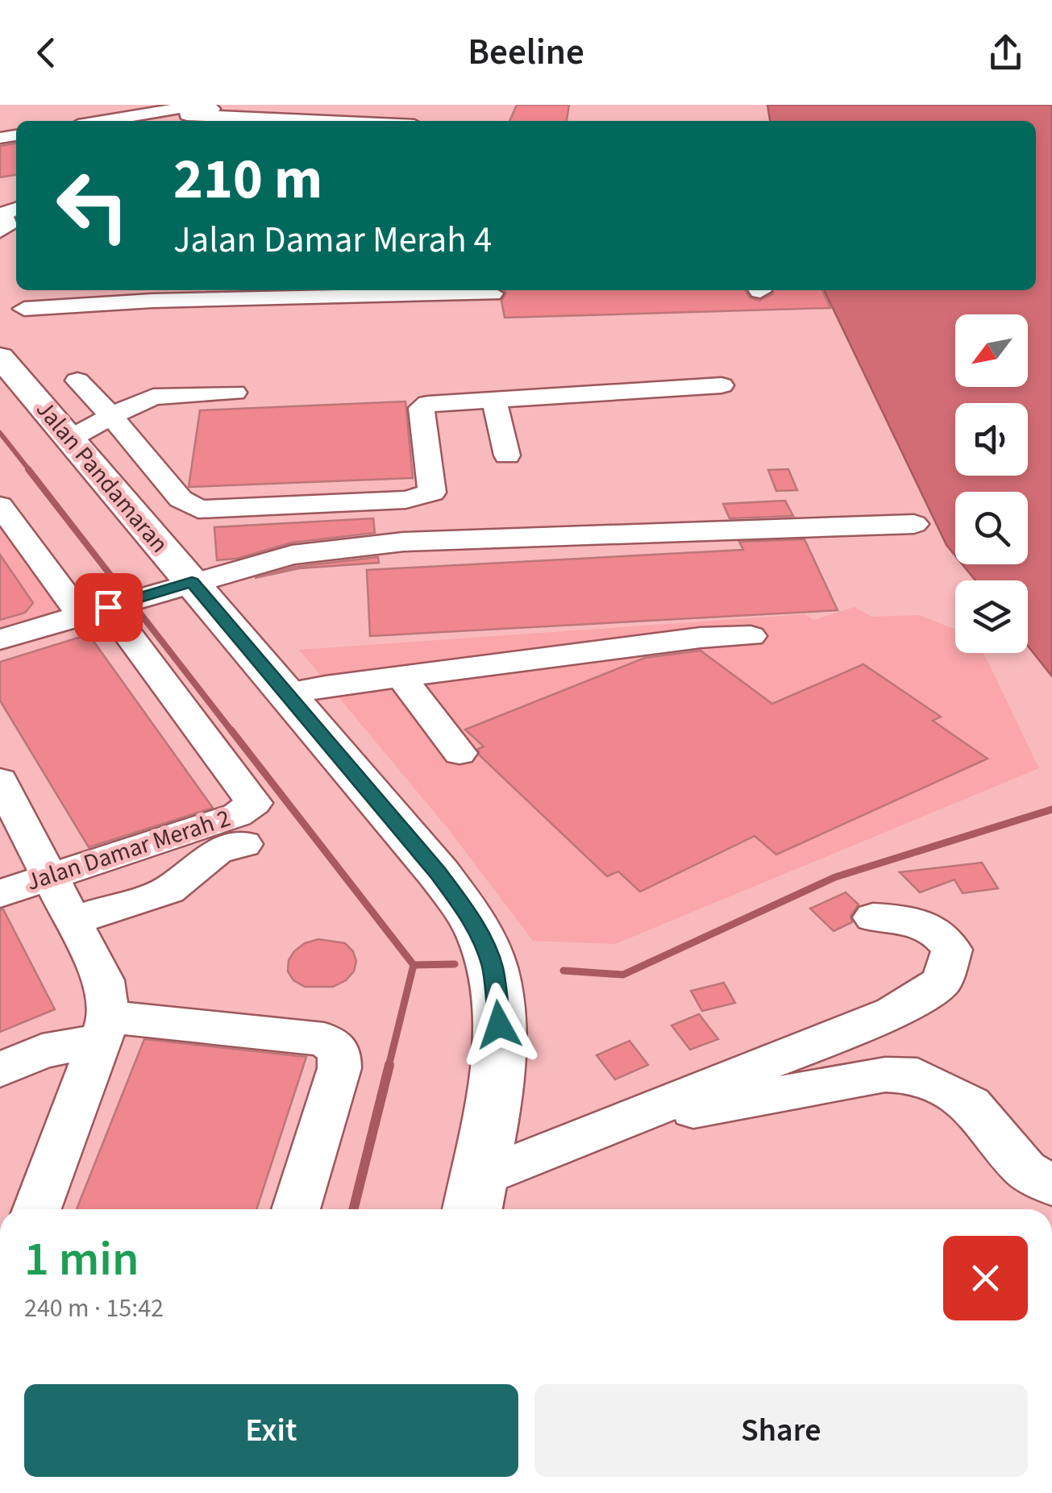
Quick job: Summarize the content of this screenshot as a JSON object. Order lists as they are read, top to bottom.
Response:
{
  "streets": {
    "main road": ["Jalan Pandamaran"],
    "street": ["Jalan Damar Merah 2"]
  },
  "north": "bottom left",
  "page": {
    "header": "Beeline",
    "turn": ["210 m", "Jalan Damar Merah 4"],
    "heading": ["1 min", "240 m · 15:42"],
    "buttons": ["Exit", "Share"]
  }
}
